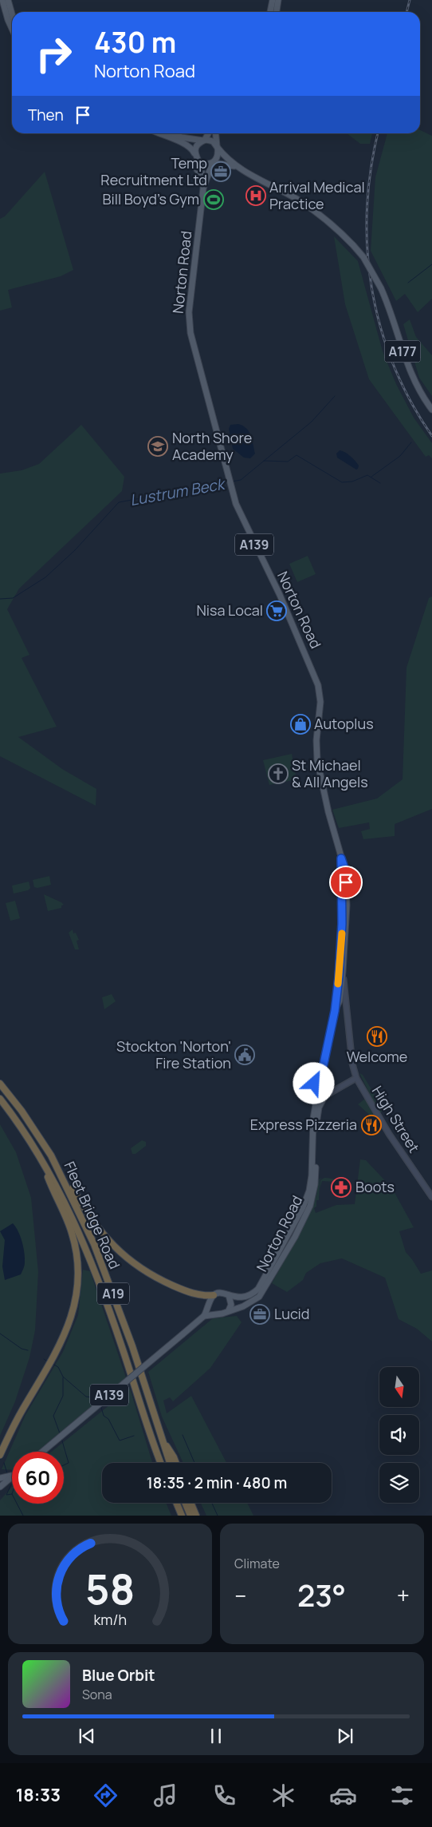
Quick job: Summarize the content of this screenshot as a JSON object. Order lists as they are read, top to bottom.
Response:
{
  "streets": {
    "highway": ["Fleet Bridge Road", "A19"],
    "main road": [
      "Norton Road",
      "A177",
      "A139",
      "High Street"
    ]
  },
  "crossings": [
    ["Norton Road", "A177"],
    ["Norton Road", "A139"],
    ["Norton Road", "High Street"],
    ["Norton Road", "A19"],
    ["A139", "A19"],
    ["Fleet Bridge Road", "A19"]
  ],
  "water": ["Lustrum Beck"],
  "places": {
    "office": ["Temp Recruitment Ltd", "Lucid"],
    "hospital": ["Arrival Medical Practice"],
    "sports": ["Bill Boyd’s Gym"],
    "school or university": ["North Shore Academy"],
    "supermarket": ["Nisa Local"],
    "shop": ["Autoplus"],
    "church": ["St Michael & All Angels"],
    "restaurant": ["Welcome", "Express Pizzeria"],
    "public building": ["Stockton 'Norton' Fire Station"],
    "pharmacy": ["Boots"]
  },
  "north": "bottom",
  "page": {
    "turn": ["430 m", "Norton Road"],
    "then": "Then",
    "limit": "60",
    "trip": "18:35 · 2 min · 480 m",
    "tile": "Climate",
    "heat": ["−", "23°", "+"],
    "song": ["Blue Orbit", "Sona"],
    "tabs": "18:33",
    "gauge": ["58", "km/h"]
  }
}
